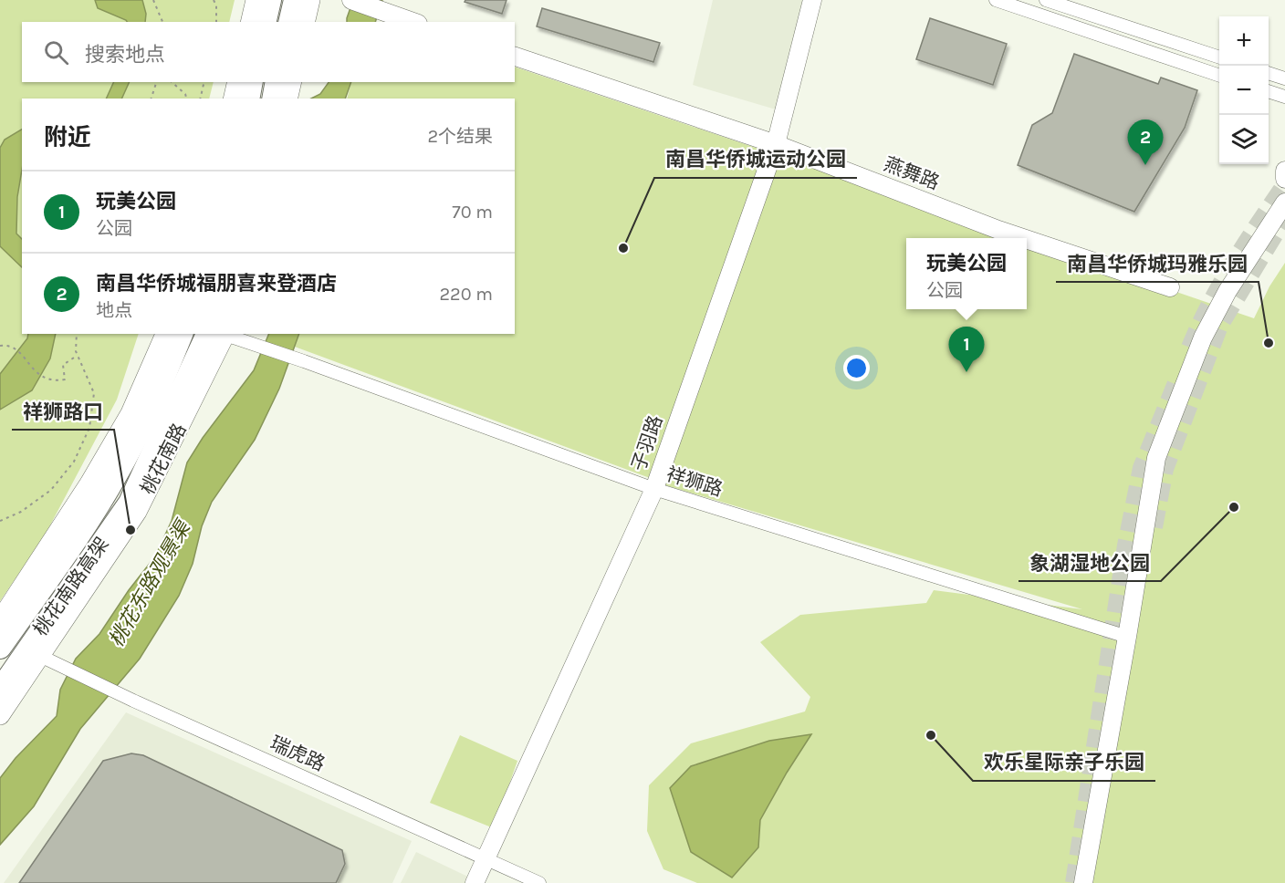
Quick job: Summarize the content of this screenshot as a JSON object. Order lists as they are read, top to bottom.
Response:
{
  "streets": {
    "highway": ["桃花南路高架"],
    "main road": ["桃花南路"],
    "street": [
      "燕舞路",
      "子羽路",
      "祥狮路",
      "瑞虎路"
    ]
  },
  "crossings": [
    ["燕舞路", "子羽路"],
    ["子羽路", "祥狮路"],
    ["子羽路", "瑞虎路"],
    ["桃花南路", "瑞虎路"]
  ],
  "water": ["桃花东路观景渠"],
  "places": [
    "南昌华侨城运动公园",
    "南昌华侨城玛雅乐园",
    "象湖湿地公园",
    "祥狮路口",
    "欢乐星际亲子乐园"
  ],
  "page": {
    "map_buttons": ["+", "−"],
    "search": "搜索地点",
    "heading": ["附近", "2个结果"],
    "pins": ["2", "1"],
    "list": [
      {
        "mark": "1",
        "name": "玩美公园",
        "note": "公园",
        "value": "70 m"
      },
      {
        "mark": "2",
        "name": "南昌华侨城福朋喜来登酒店",
        "note": "地点",
        "value": "220 m"
      }
    ],
    "popup": ["玩美公园", "公园"]
  }
}
